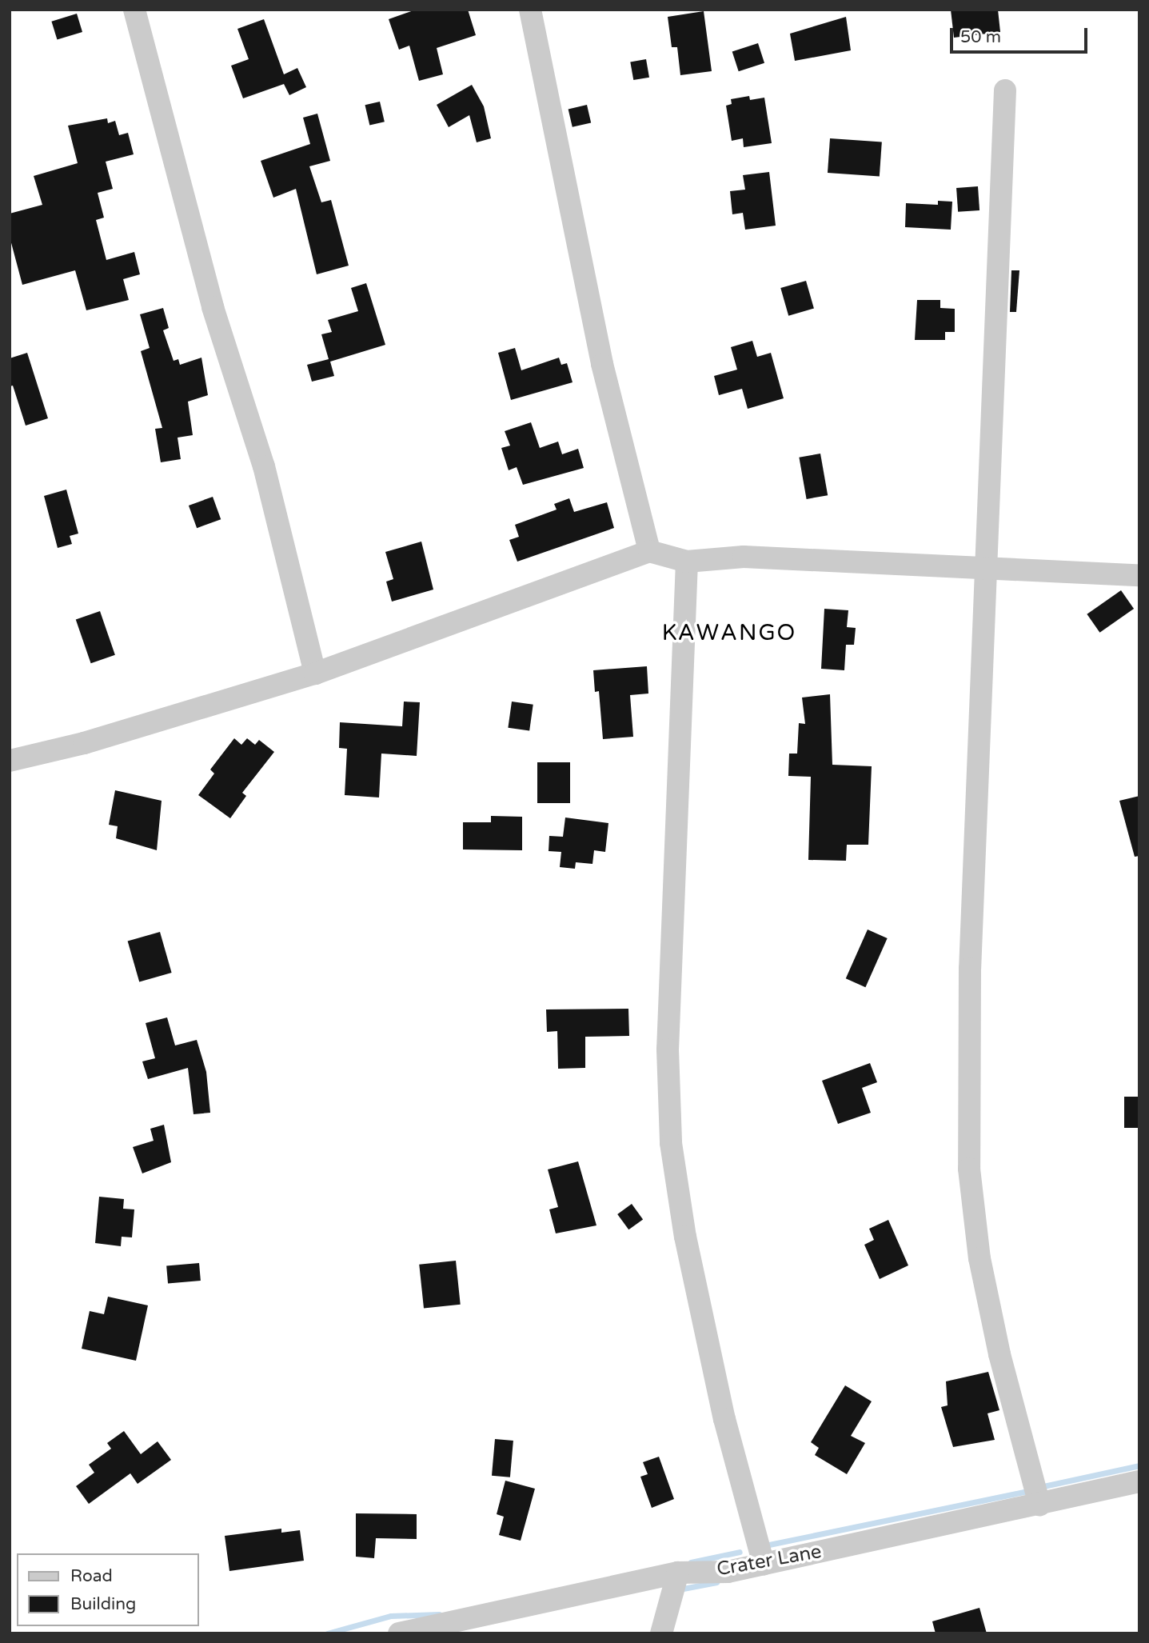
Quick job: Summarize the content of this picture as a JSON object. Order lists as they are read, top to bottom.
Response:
{
  "streets": {
    "street": ["Crater Lane"]
  },
  "districts": ["KAWANGO"],
  "legend": ["Road", "Building"],
  "scale_bar": "50 m"
}
